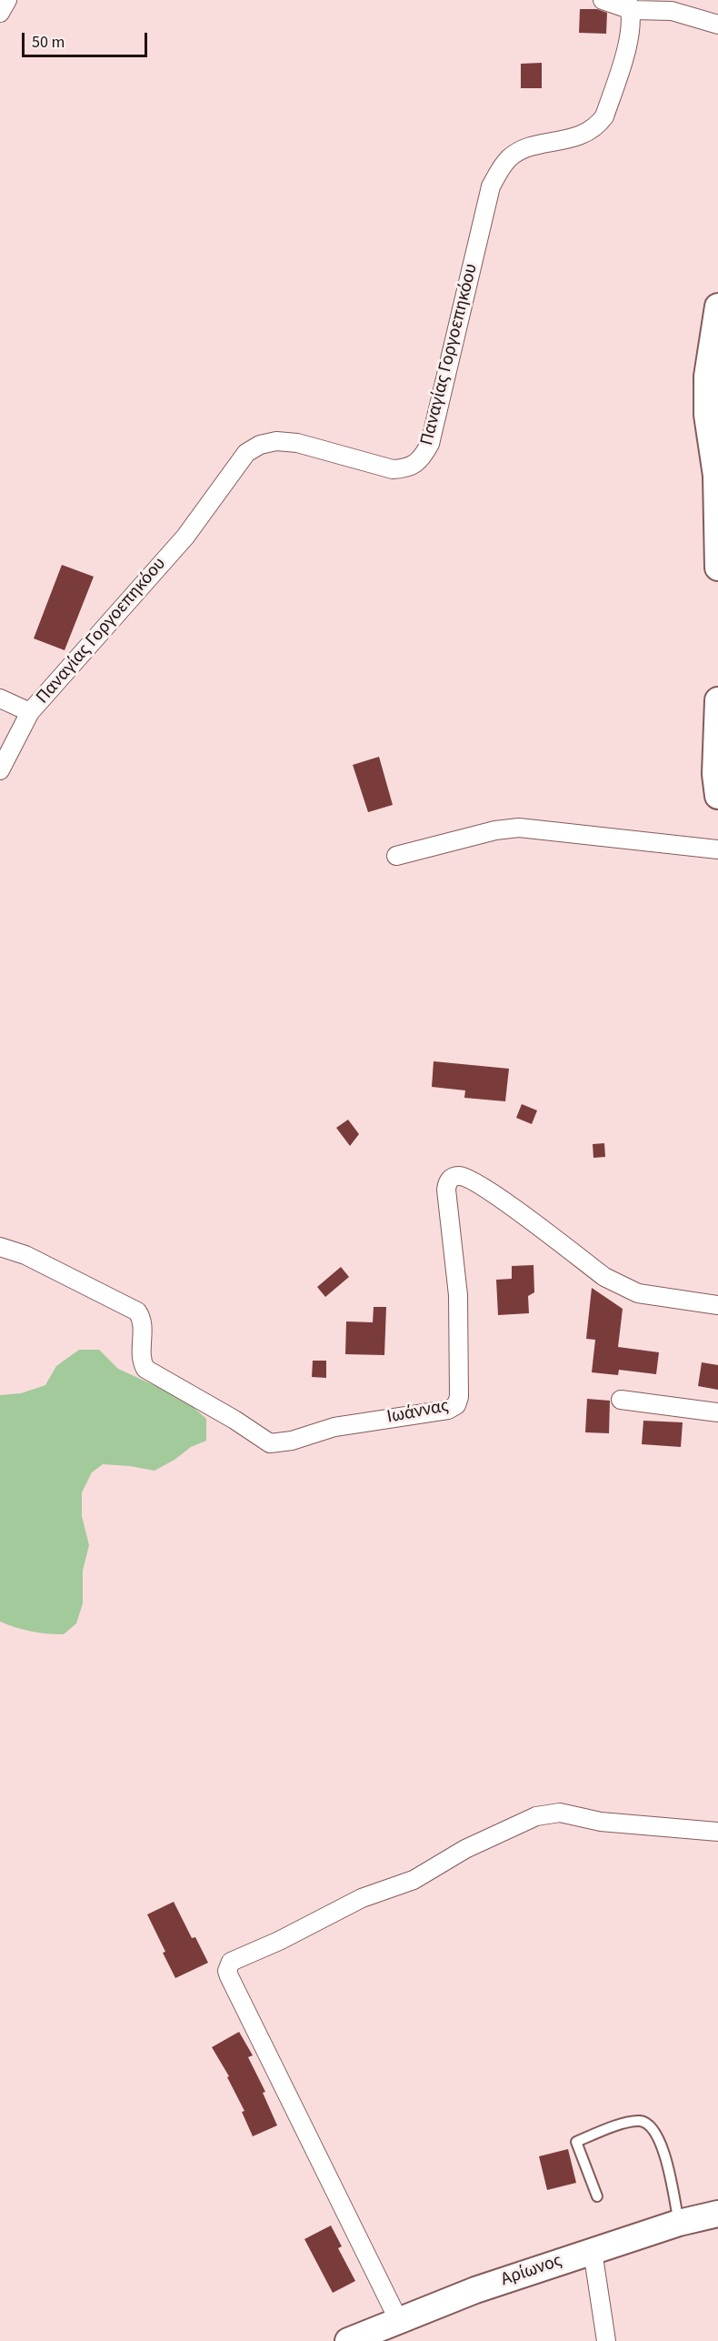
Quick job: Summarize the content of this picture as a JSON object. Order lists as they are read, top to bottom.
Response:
{
  "streets": {
    "street": ["Παναγίας Γοργοεπηκόου", "Ιωάννας", "Αρίωνος"]
  },
  "scale_bar": "50 m"
}
